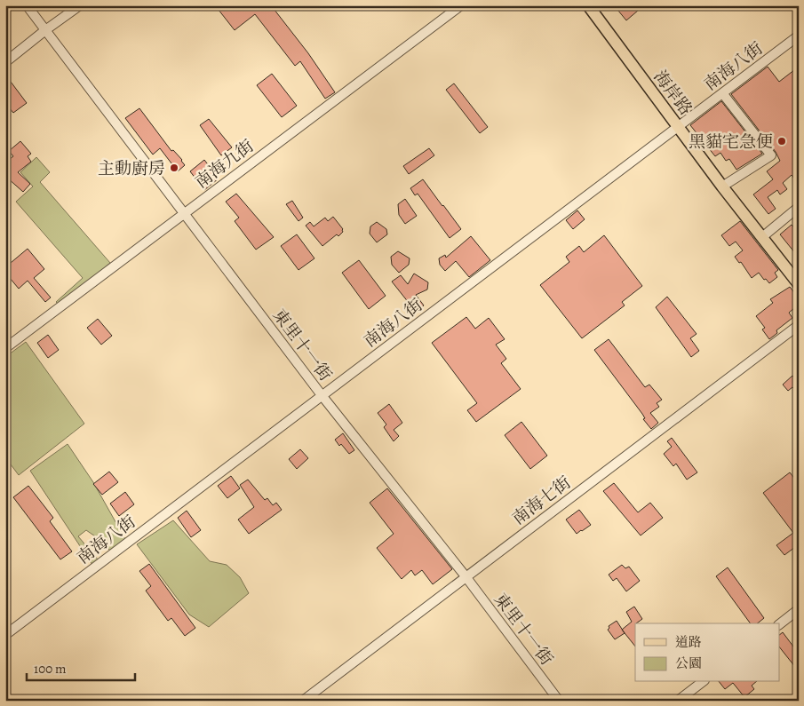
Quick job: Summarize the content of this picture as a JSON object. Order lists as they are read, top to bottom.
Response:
{
  "streets": {
    "main road": ["海岸路"],
    "street": [
      "南海八街",
      "南海九街",
      "東里十一街",
      "南海七街"
    ]
  },
  "crossings": [
    ["南海八街", "海岸路"],
    ["南海八街", "東里十一街"],
    ["南海九街", "東里十一街"],
    ["東里十一街", "南海七街"]
  ],
  "places": ["黑貓宅急便", "主動廚房"],
  "legend": ["道路", "公園"],
  "scale_bar": "100 m"
}
